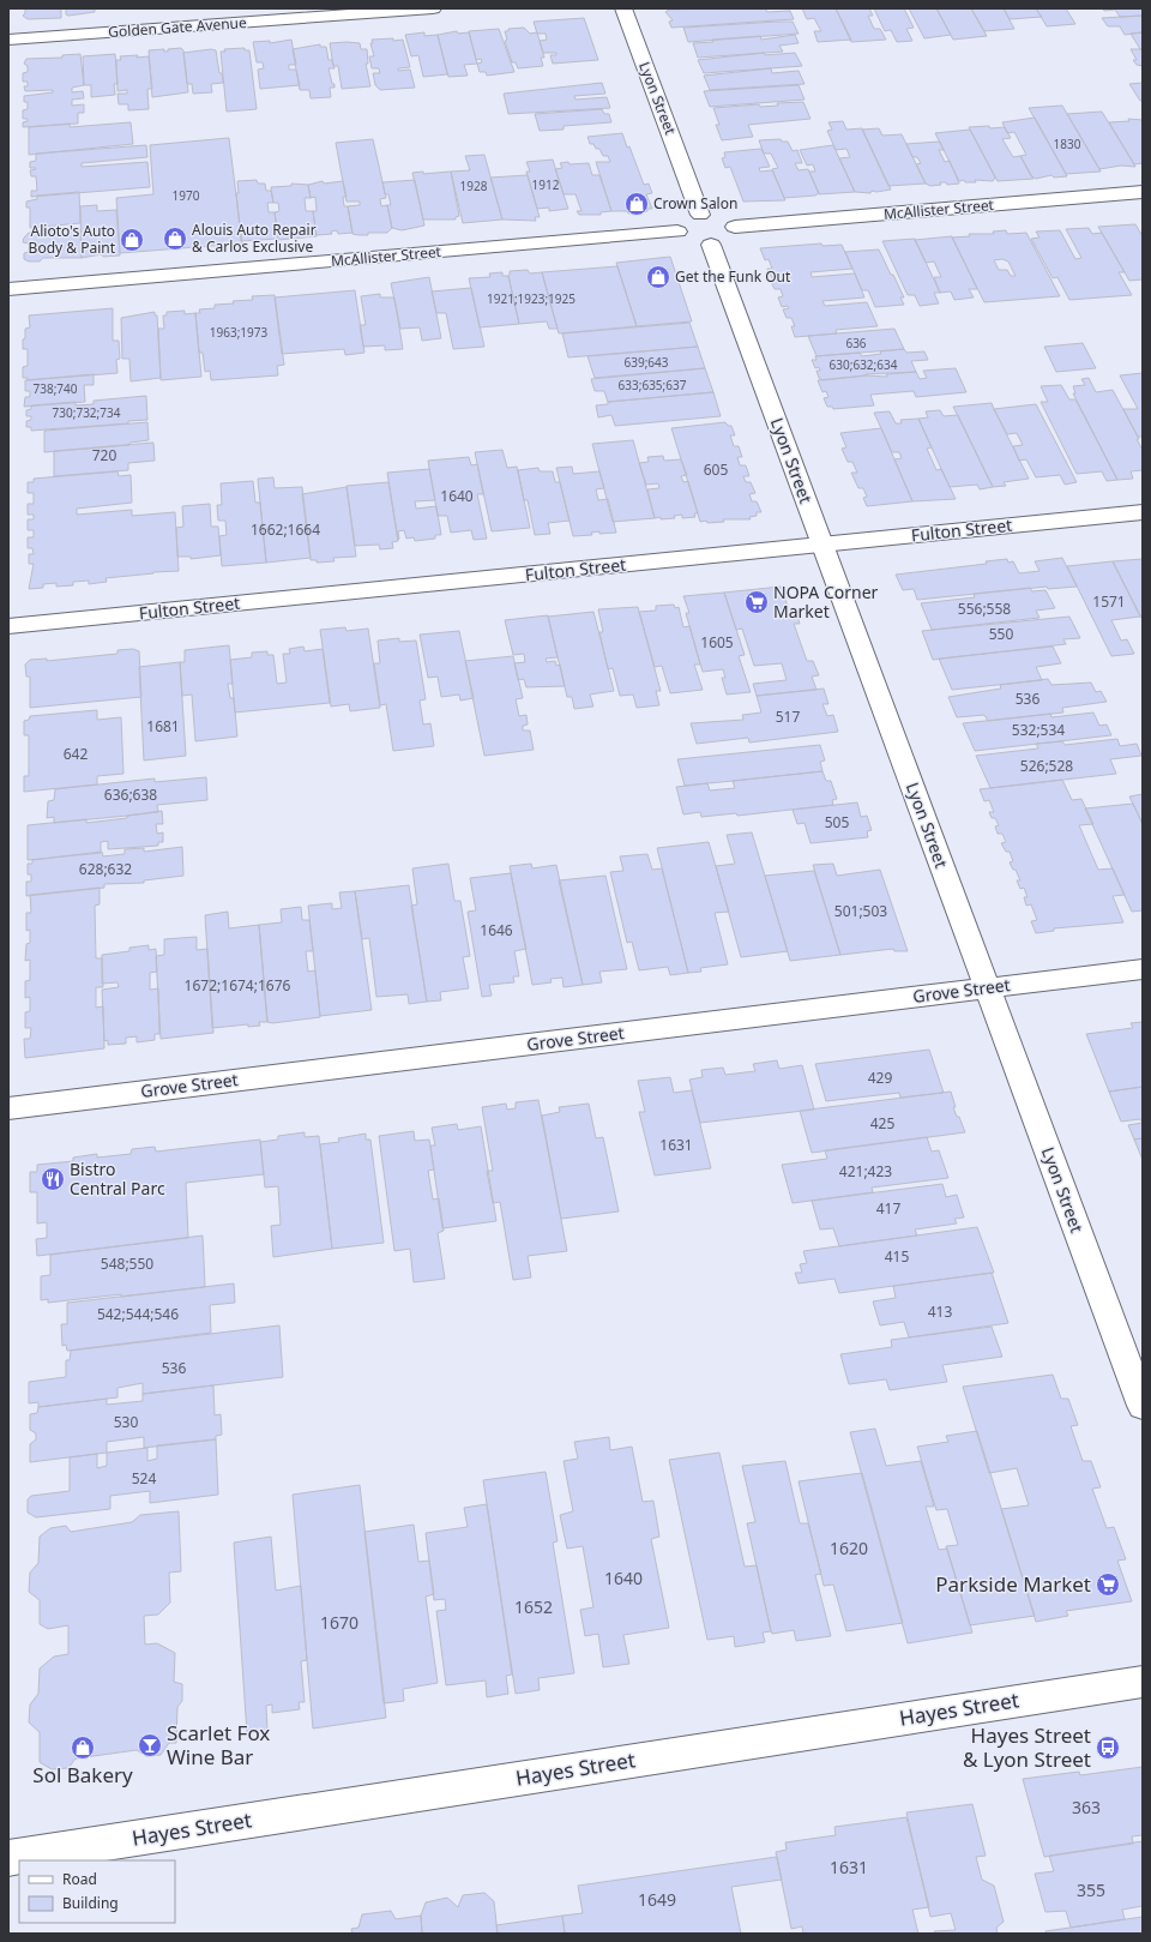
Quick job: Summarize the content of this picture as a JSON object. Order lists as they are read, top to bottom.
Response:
{
  "streets": {
    "street": [
      "Golden Gate Avenue",
      "Lyon Street",
      "McAllister Street",
      "Fulton Street",
      "Grove Street",
      "Hayes Street"
    ]
  },
  "crossings": [
    ["Lyon Street", "McAllister Street"],
    ["Lyon Street", "Fulton Street"],
    ["Lyon Street", "Grove Street"]
  ],
  "places": {
    "shop": [
      "Crown Salon",
      "Alouis Auto Repair & Carlos Exclusive",
      "Alioto's Auto Body & Paint",
      "Get the Funk Out",
      "Sol Bakery"
    ],
    "supermarket": ["NOPA Corner Market", "Parkside Market"],
    "restaurant": ["Bistro Central Parc"],
    "bar": ["Scarlet Fox Wine Bar"],
    "bus stop": ["Hayes Street & Lyon Street"]
  },
  "house_numbers": [
    "1830",
    "1912",
    "1928",
    "1970",
    "1921;1923;1925",
    "1963;1973",
    "636",
    "639;643",
    "630;632;634",
    "633;635;637",
    "738;740",
    "730;732;734",
    "720",
    "605",
    "1640",
    "1662;1664",
    "1571",
    "556;558",
    "550",
    "1605",
    "536",
    "517",
    "1681",
    "532;534",
    "642",
    "526;528",
    "636;638",
    "505",
    "628;632",
    "501;503",
    "1646",
    "1672;1674;1676",
    "429",
    "425",
    "1631",
    "421;423",
    "417",
    "415",
    "548;550",
    "413",
    "542;544;546",
    "536",
    "530",
    "524",
    "1620",
    "1640",
    "1652",
    "1670",
    "363",
    "1631",
    "355",
    "1649"
  ],
  "legend": ["Road", "Building"]
}
